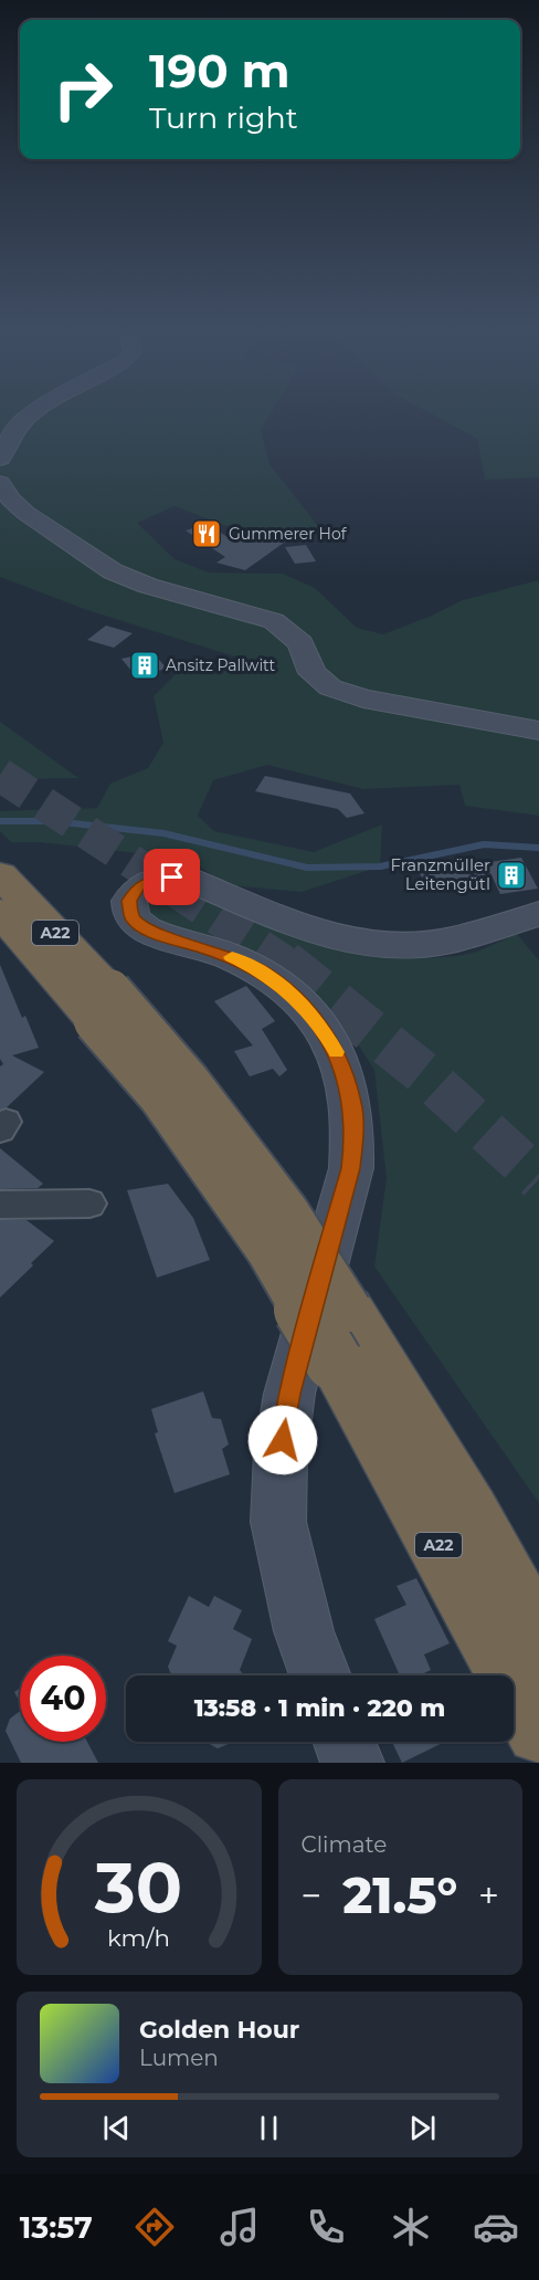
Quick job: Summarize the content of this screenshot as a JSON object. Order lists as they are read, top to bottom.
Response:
{
  "streets": {
    "highway": ["A22"]
  },
  "places": {
    "restaurant": ["Gummerer Hof"],
    "building": ["Ansitz Pallwitt", "Franzmüller Leitengütl"]
  },
  "page": {
    "turn": ["190 m", "Turn right"],
    "limit": "40",
    "trip": "13:58 · 1 min · 220 m",
    "tile": "Climate",
    "heat": ["−", "21.5°", "+"],
    "song": ["Golden Hour", "Lumen"],
    "tabs": "13:57",
    "gauge": ["30", "km/h"]
  }
}
